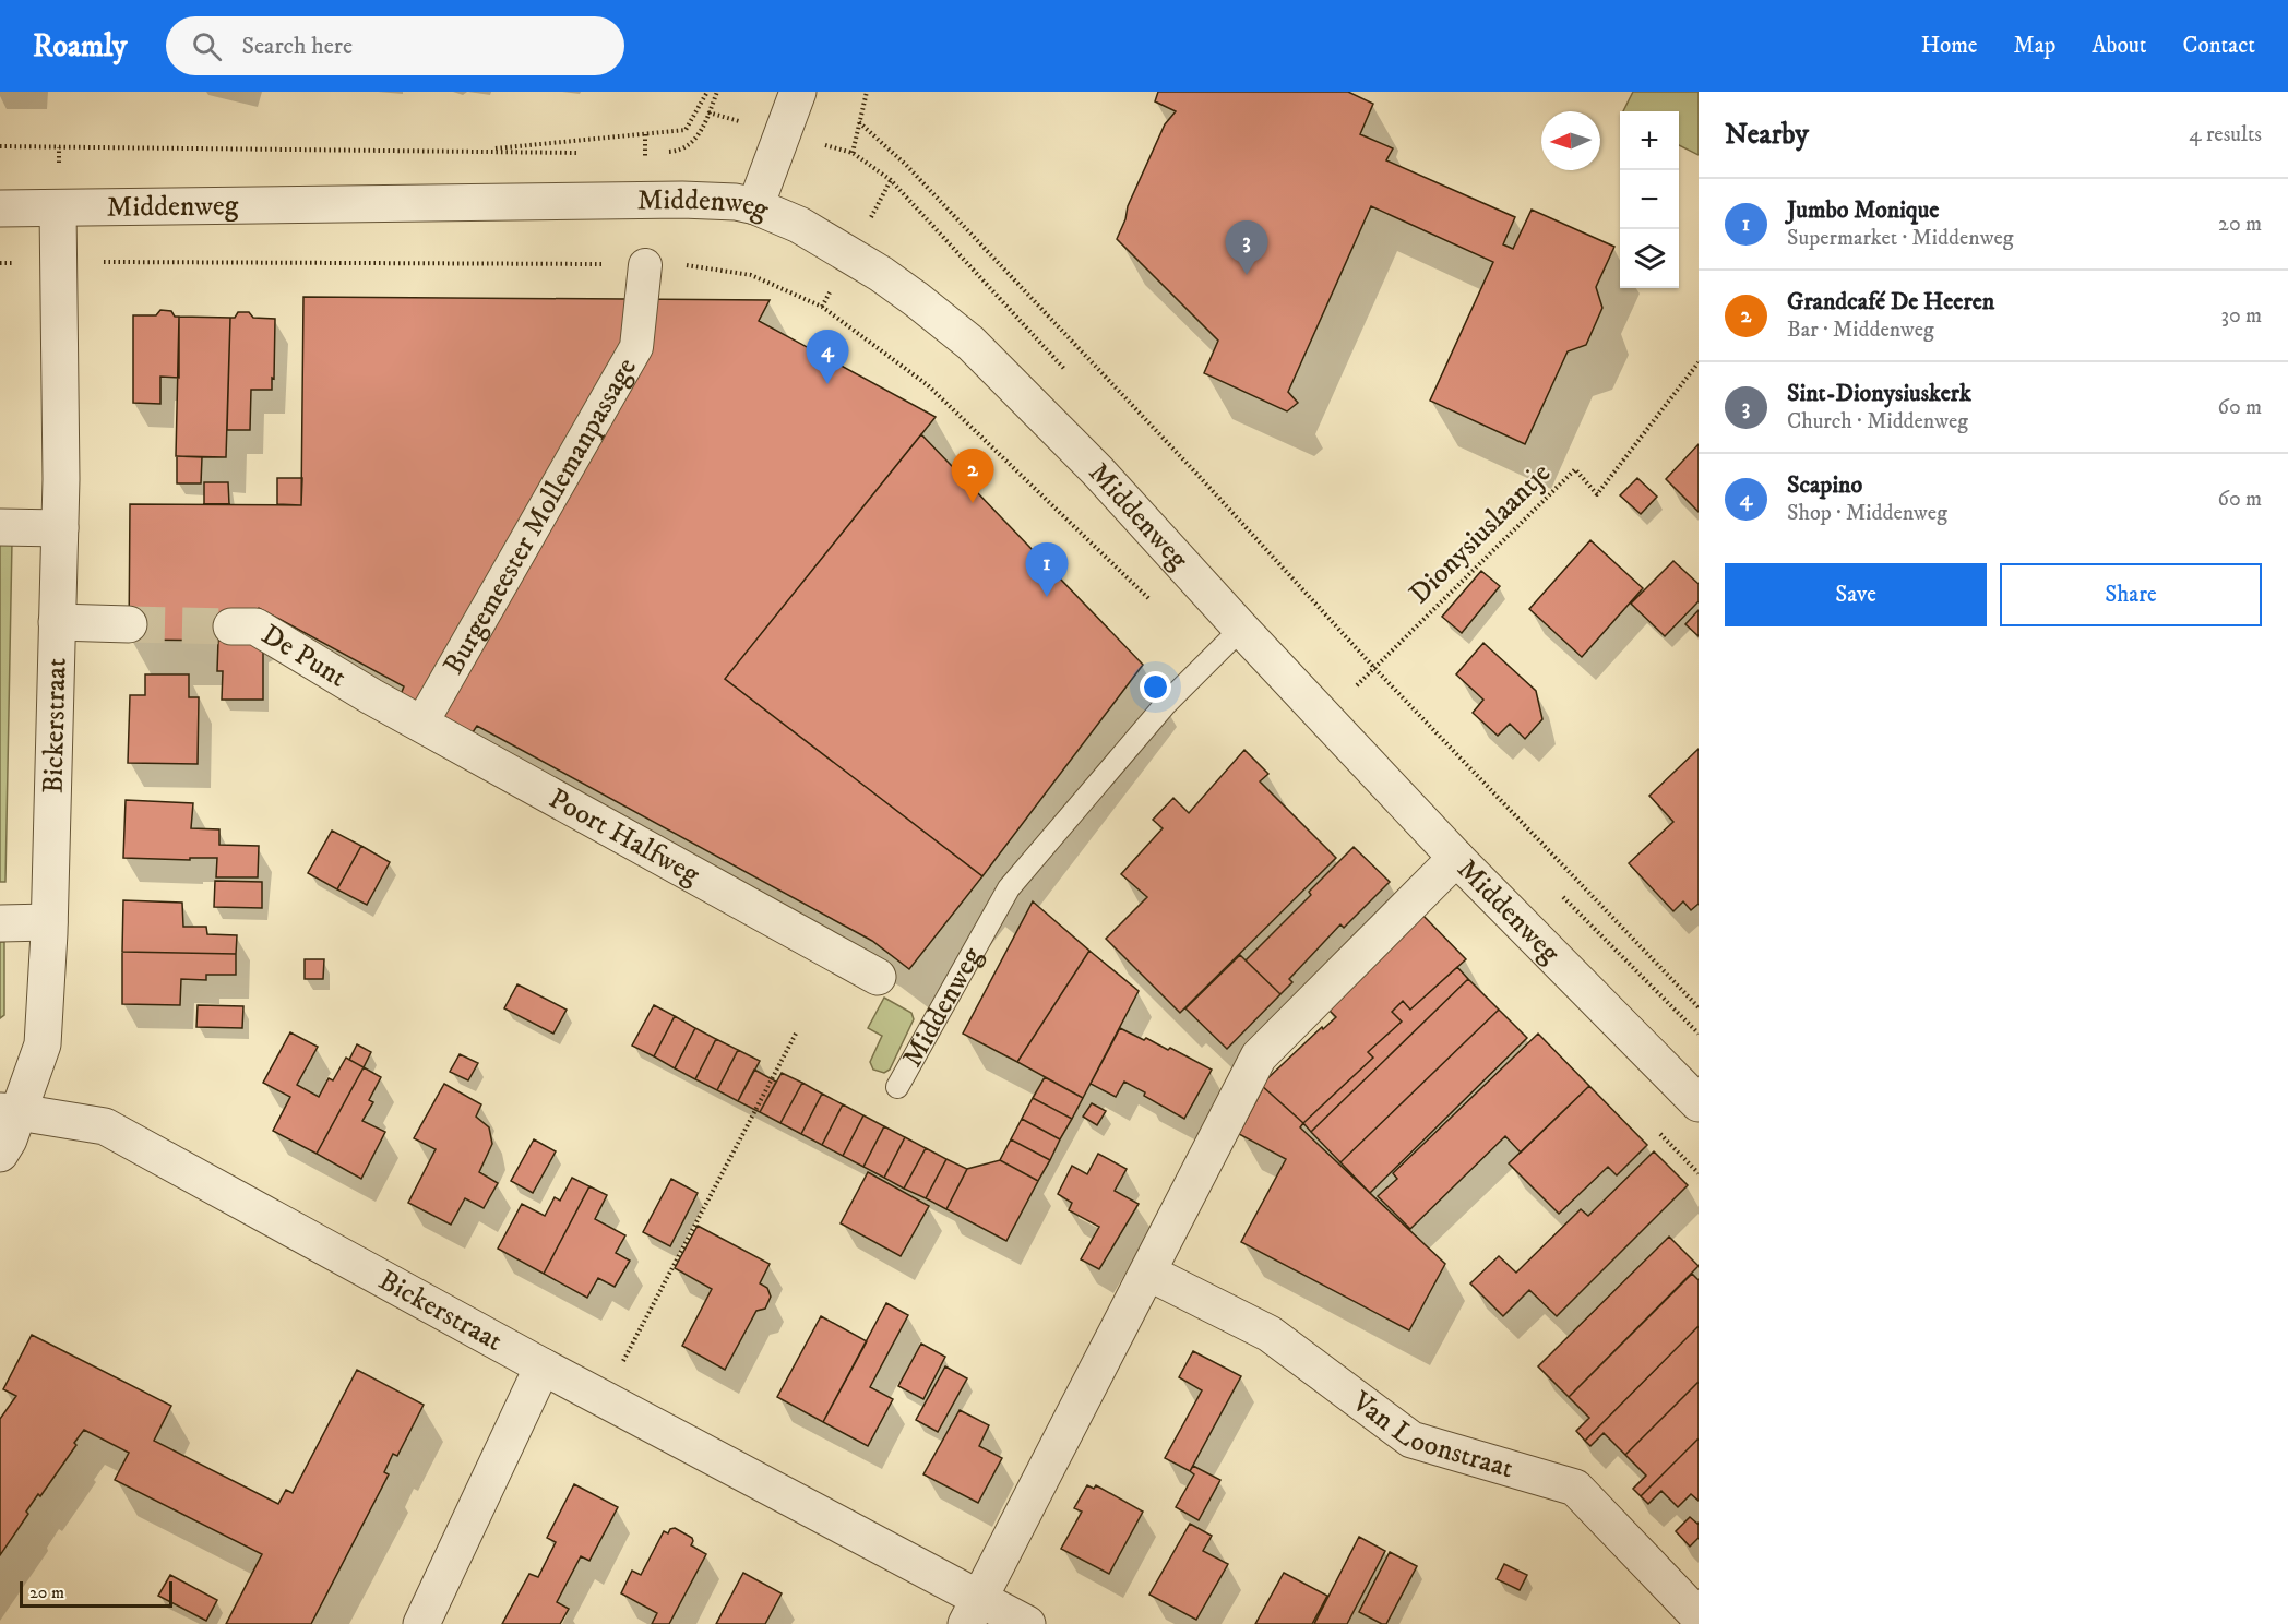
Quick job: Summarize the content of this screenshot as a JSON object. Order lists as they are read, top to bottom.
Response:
{
  "streets": {
    "street": [
      "Middenweg",
      "Burgemeester Mollemanpassage",
      "De Punt",
      "Bickerstraat",
      "Poort Halfweg",
      "Van Loonstraat"
    ],
    "path": ["Dionysiuslaantje"]
  },
  "crossings": [
    ["Middenweg", "Burgemeester Mollemanpassage"],
    ["Middenweg", "Bickerstraat"],
    ["Burgemeester Mollemanpassage", "Poort Halfweg"],
    ["De Punt", "Poort Halfweg"]
  ],
  "scale_bar": "20 m",
  "north": "left",
  "page": {
    "header": "Roamly",
    "search": "Search here",
    "nav": [
      "Home",
      "Map",
      "About",
      "Contact"
    ],
    "heading": ["Nearby", "4 results"],
    "map_buttons": ["+", "−"],
    "list": [
      {
        "mark": "1",
        "name": "Jumbo Monique",
        "note": "Supermarket · Middenweg",
        "value": "20 m"
      },
      {
        "mark": "2",
        "name": "Grandcafé De Heeren",
        "note": "Bar · Middenweg",
        "value": "30 m"
      },
      {
        "mark": "3",
        "name": "Sint-Dionysiuskerk",
        "note": "Church · Middenweg",
        "value": "60 m"
      },
      {
        "mark": "4",
        "name": "Scapino",
        "note": "Shop · Middenweg",
        "value": "60 m"
      }
    ],
    "pins": [
      "3",
      "4",
      "2",
      "1"
    ],
    "buttons": ["Save", "Share"],
    "scale": "20 m"
  }
}
